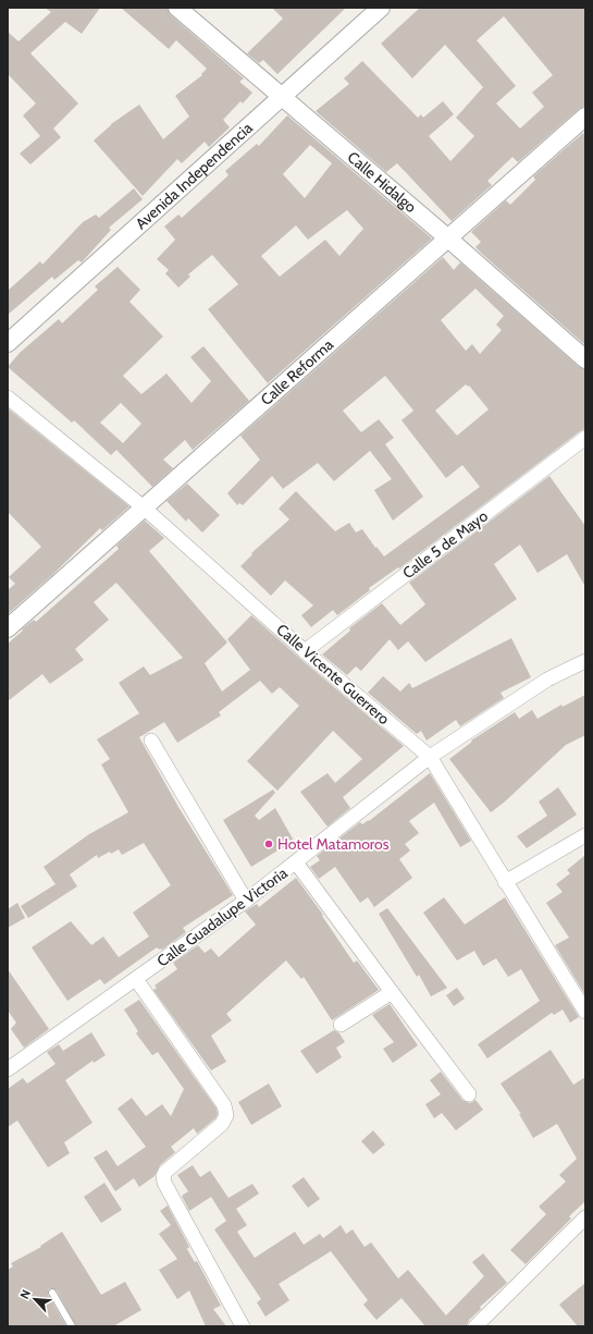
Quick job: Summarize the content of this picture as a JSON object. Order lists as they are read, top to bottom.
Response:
{
  "streets": {
    "street": [
      "Avenida Independencia",
      "Calle Hidalgo",
      "Calle Reforma",
      "Calle 5 de Mayo",
      "Calle Vicente Guerrero",
      "Calle Guadalupe Victoria"
    ]
  },
  "crossings": [
    ["Avenida Independencia", "Calle Hidalgo"],
    ["Calle Hidalgo", "Calle Reforma"],
    ["Calle Reforma", "Calle Vicente Guerrero"],
    ["Calle 5 de Mayo", "Calle Vicente Guerrero"],
    ["Calle Vicente Guerrero", "Calle Guadalupe Victoria"]
  ],
  "places": ["Hotel Matamoros"],
  "north": "top left"
}
